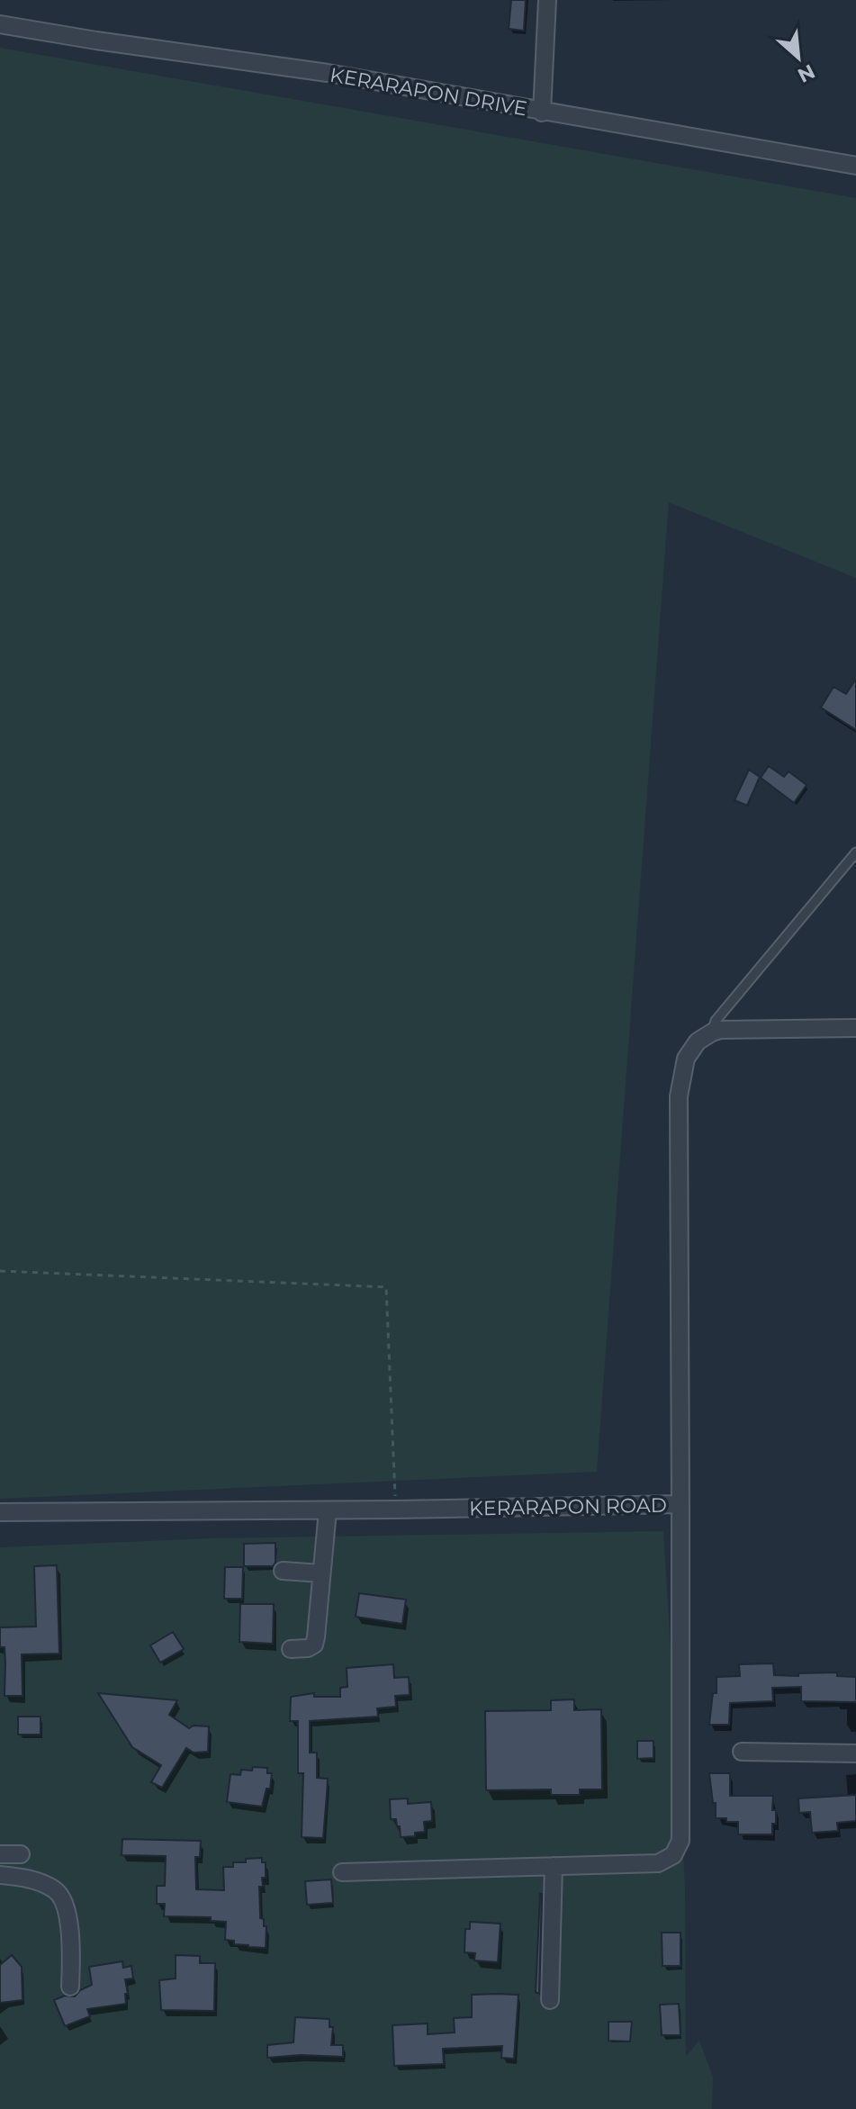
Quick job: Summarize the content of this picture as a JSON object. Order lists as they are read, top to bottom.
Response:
{
  "streets": {
    "street": ["KERARAPON DRIVE", "KERARAPON ROAD"]
  },
  "north": "bottom right"
}
